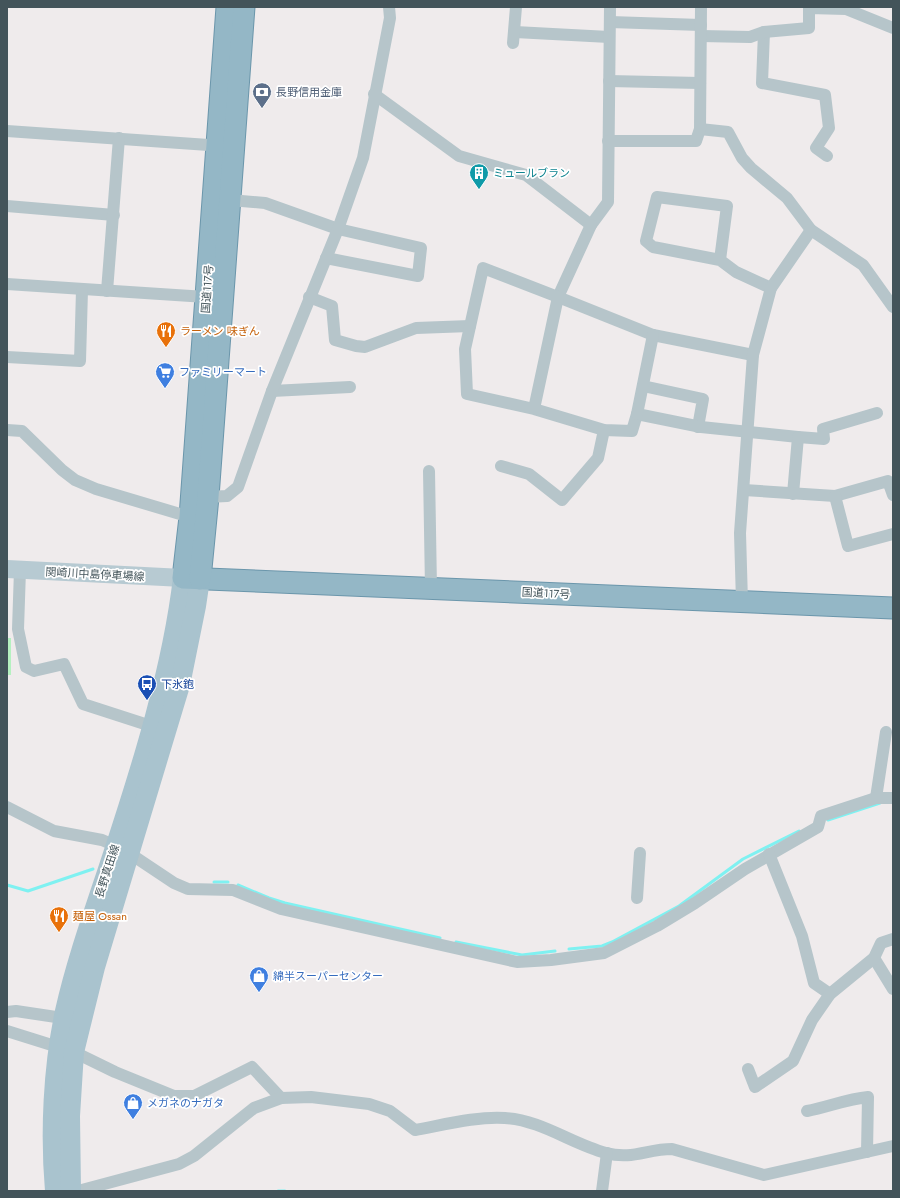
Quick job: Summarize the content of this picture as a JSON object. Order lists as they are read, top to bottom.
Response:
{
  "streets": {
    "highway": ["国道117号"],
    "main road": ["関崎川中島停車場線", "長野真田線"]
  },
  "crossings": [
    ["国道117号", "関崎川中島停車場線"],
    ["国道117号", "長野真田線"],
    ["関崎川中島停車場線", "長野真田線"]
  ],
  "places": {
    "bank": ["長野信用金庫"],
    "building": ["ミュールブラン"],
    "restaurant": ["ラーメン 味ぎん", "麺屋 Ossan"],
    "supermarket": ["ファミリーマート"],
    "bus stop": ["下氷鉋"],
    "shop": ["綿半スーパーセンター", "メガネのナガタ"]
  }
}
